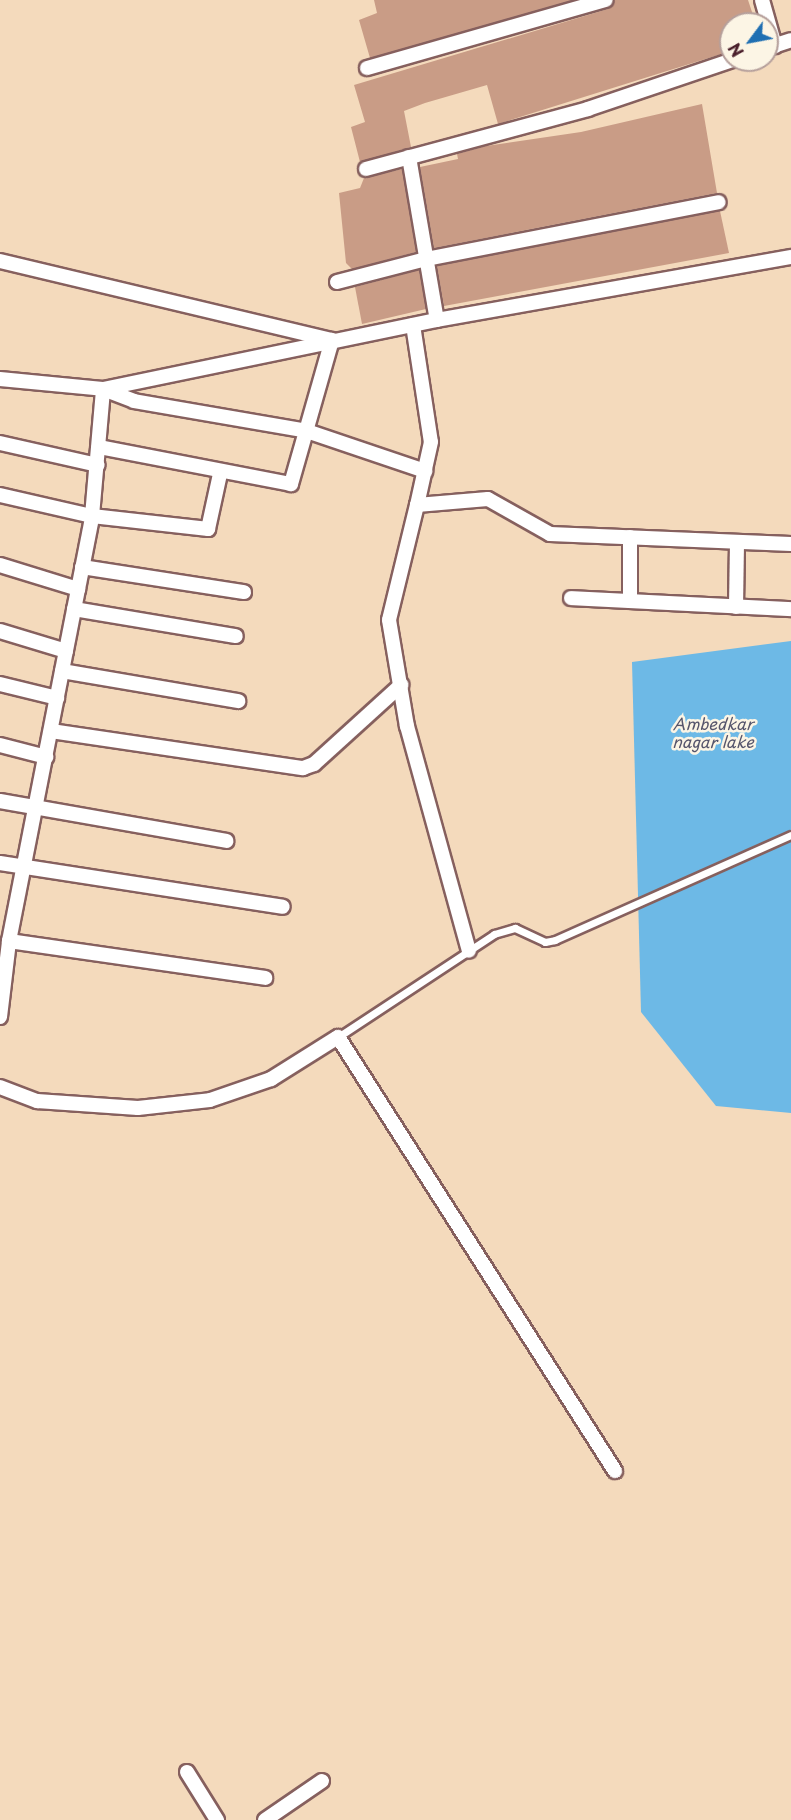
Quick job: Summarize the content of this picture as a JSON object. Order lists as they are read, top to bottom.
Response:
{
  "water": ["Ambedkar nagar lake"],
  "north": "bottom left"
}
